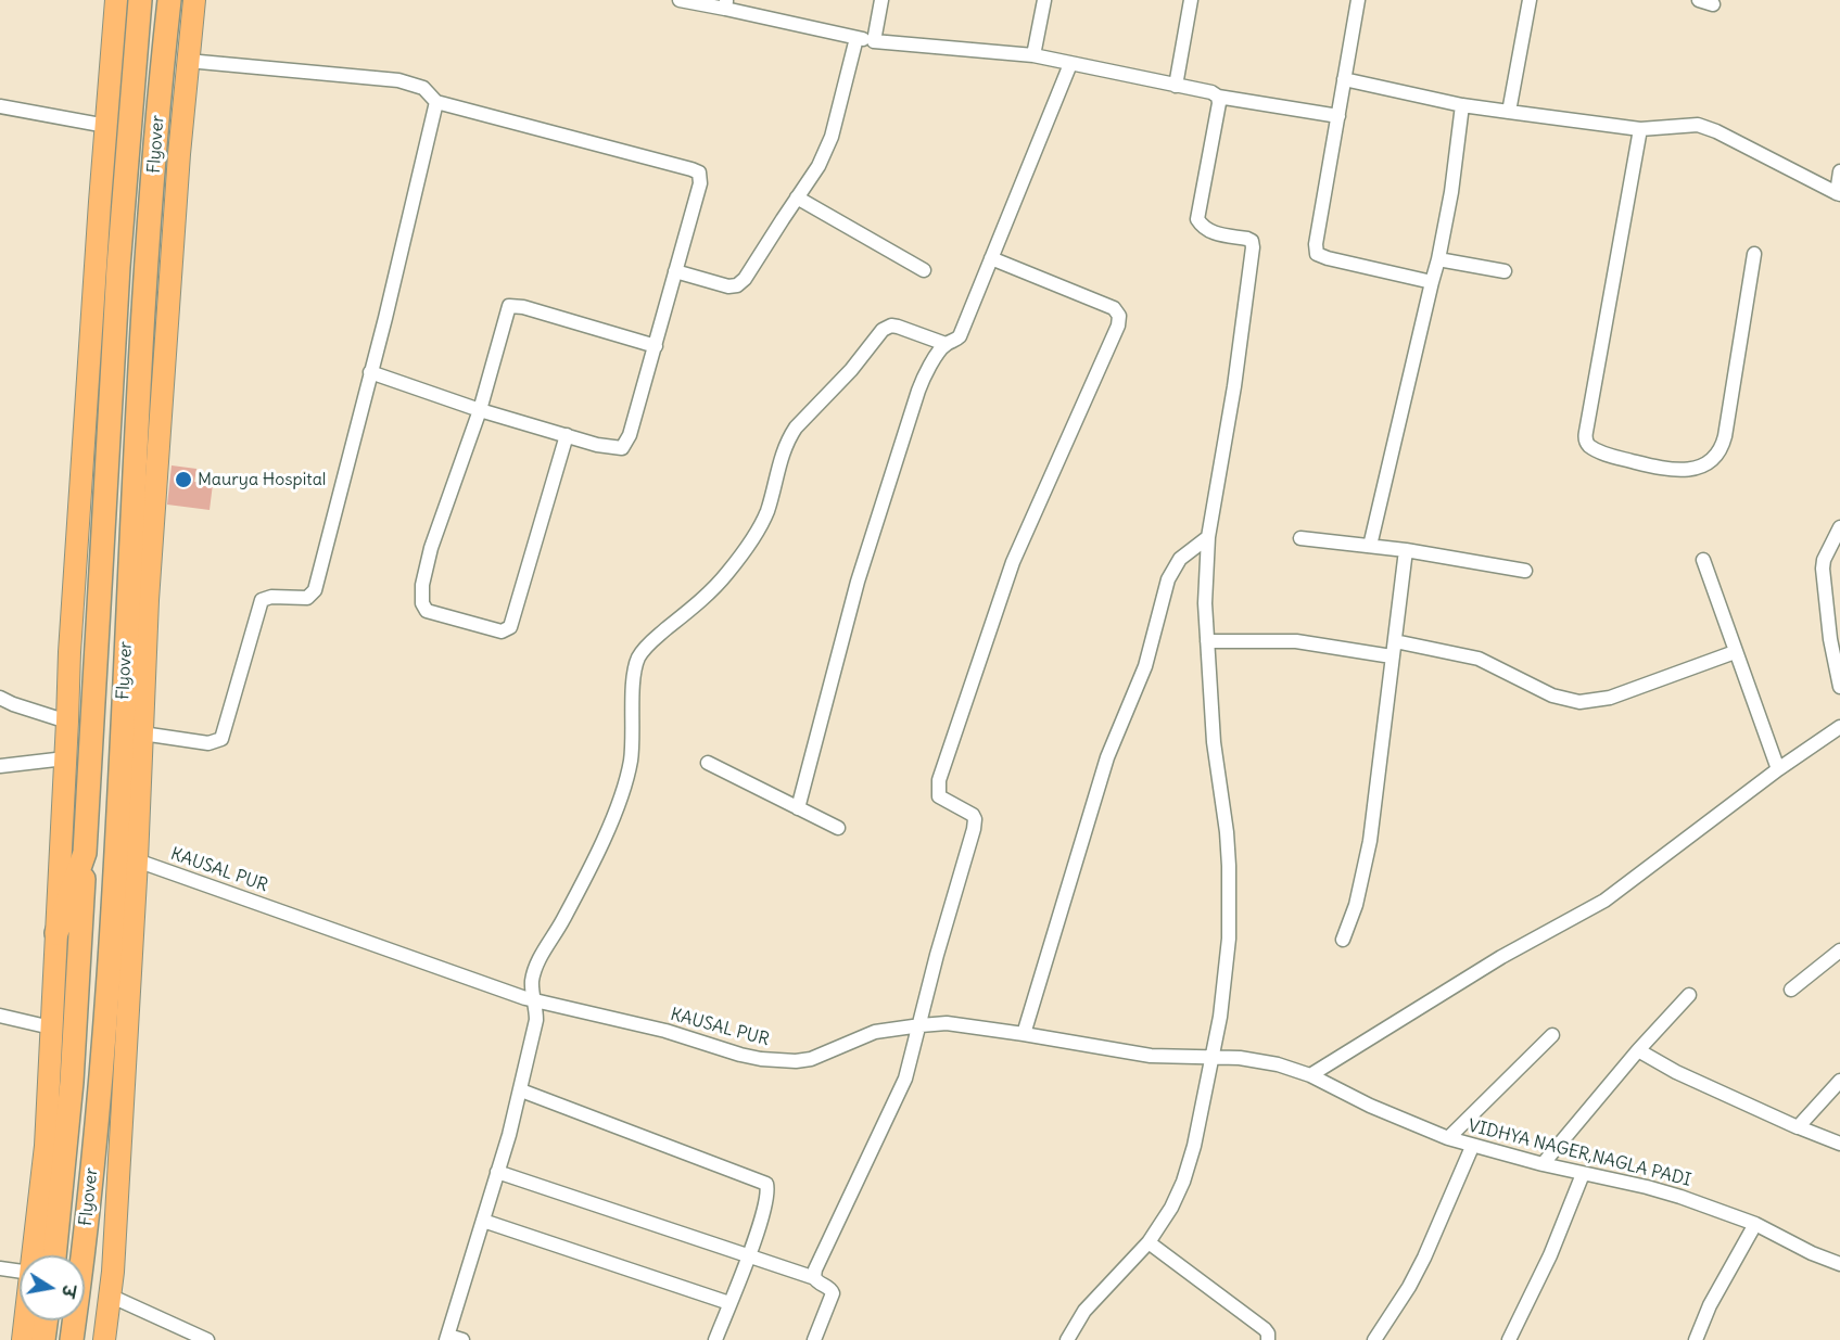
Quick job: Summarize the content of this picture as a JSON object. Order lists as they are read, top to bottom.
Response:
{
  "streets": {
    "highway": ["Flyover"],
    "street": ["KAUSAL PUR", "VIDHYA NAGER,NAGLA PADI"]
  },
  "crossings": [
    ["KAUSAL PUR", "VIDHYA NAGER,NAGLA PADI"]
  ],
  "places": ["Maurya Hospital"],
  "north": "right"
}
